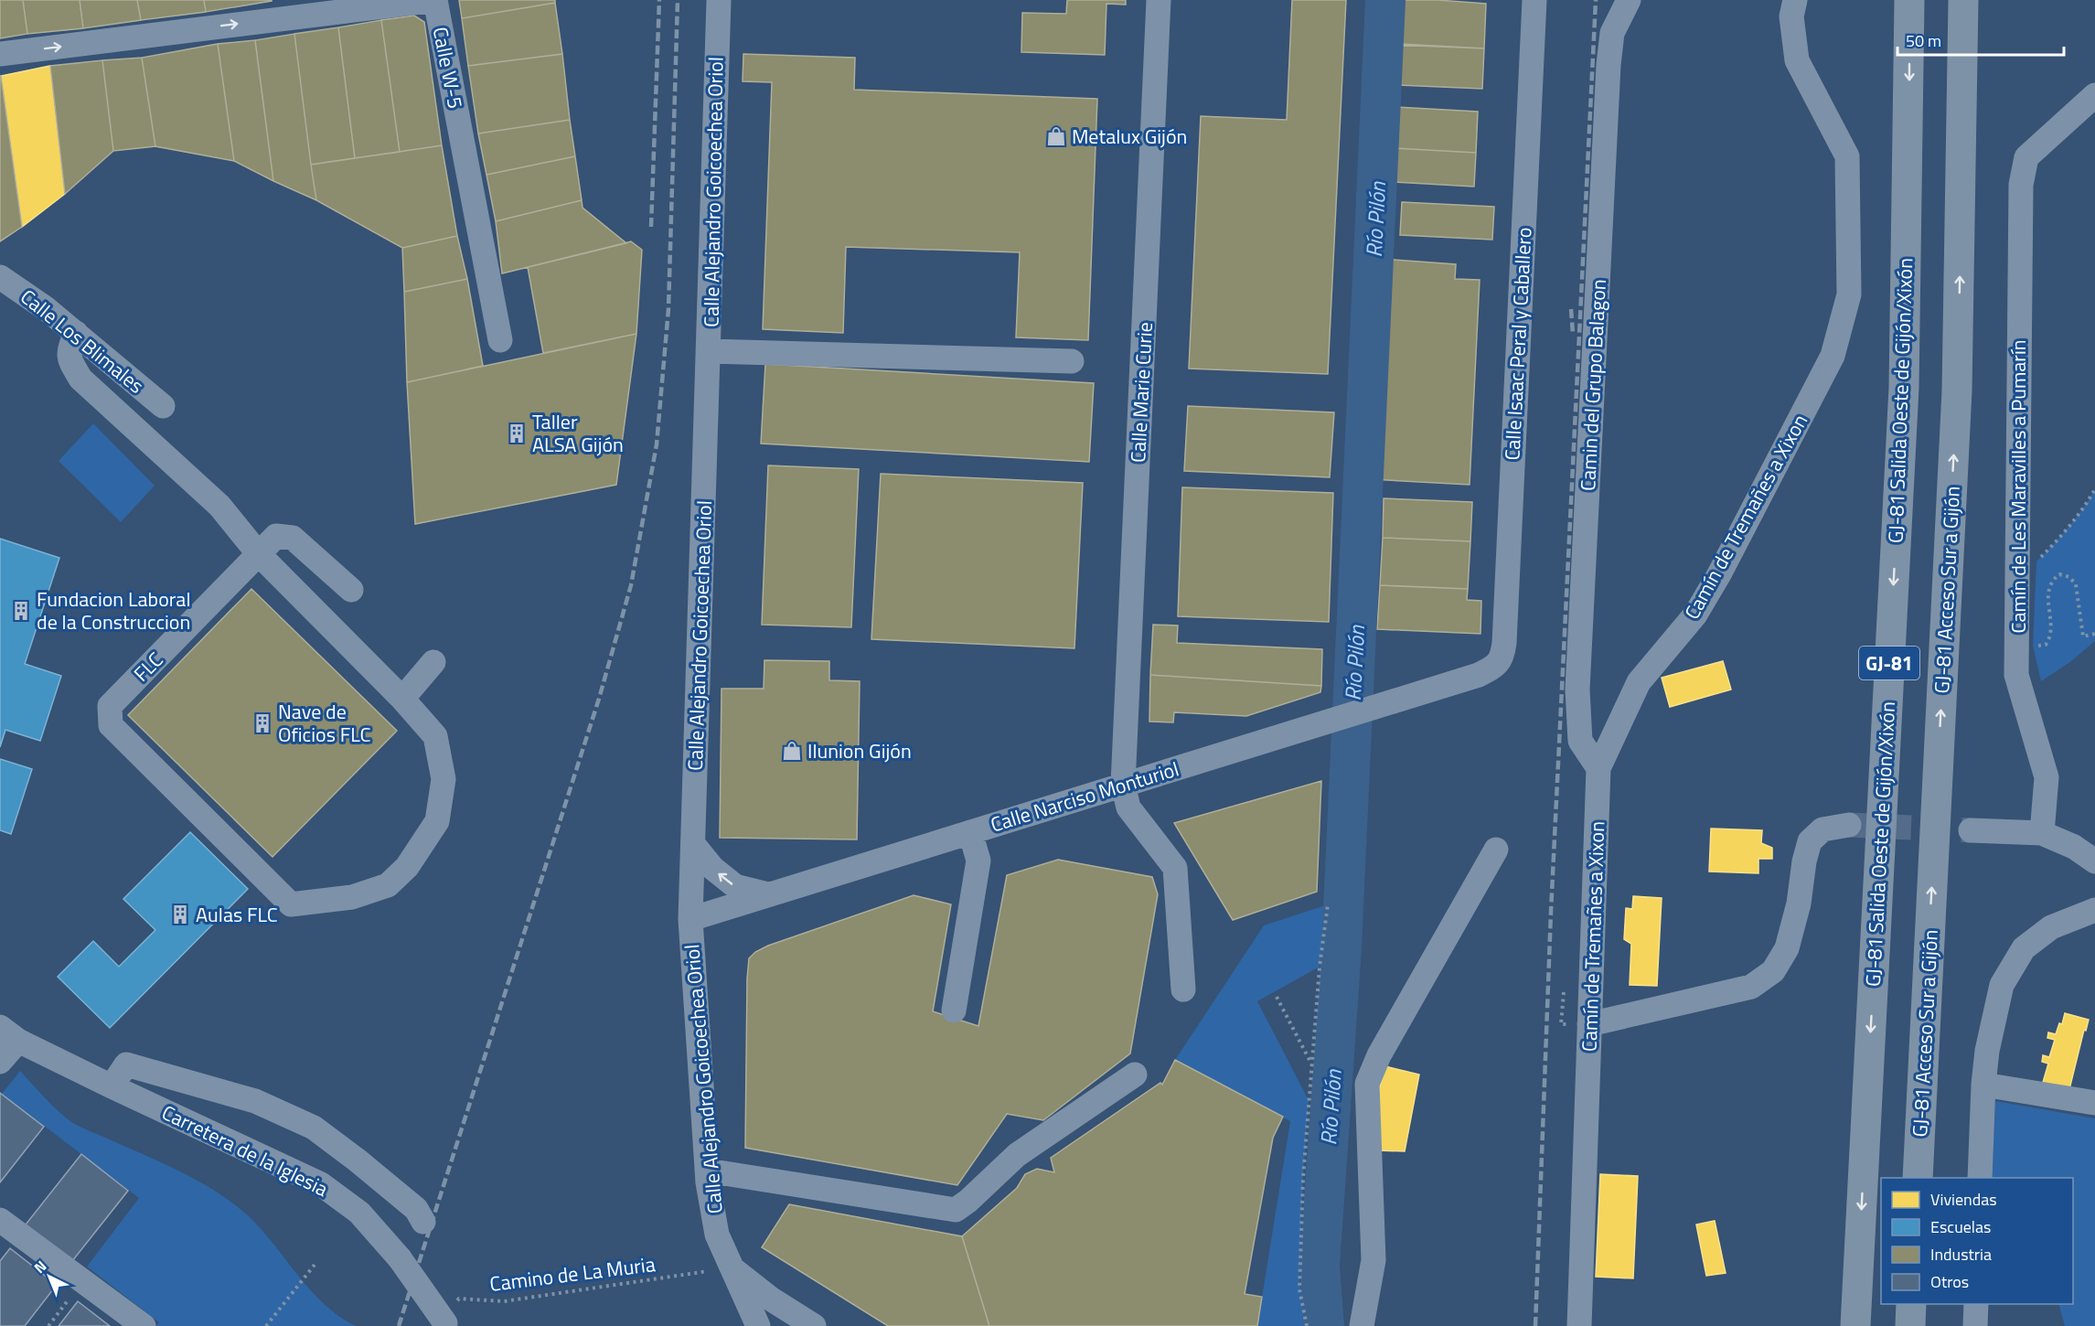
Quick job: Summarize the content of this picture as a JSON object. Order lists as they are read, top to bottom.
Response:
{
  "streets": {
    "highway": ["GJ-81 Salida Oeste de Gijón/Xixón", "GJ-81 Acceso Sur a Gijón", "GJ-81"],
    "street": [
      "Calle W-5",
      "Calle Alejandro Goicoechea Oriol",
      "Calle Los Blimales",
      "Calle Isaac Peral y Caballero",
      "Camin del Grupo Balagon",
      "Calle Marie Curie",
      "Camín de Les Maravilles a Pumarín",
      "Camín de Tremañes a Xixon",
      "FLC",
      "Calle Narciso Monturiol",
      "Carretera de la Iglesia"
    ],
    "path": ["Camino de La Muria"]
  },
  "crossings": [
    ["Calle Alejandro Goicoechea Oriol", "Calle Narciso Monturiol"],
    ["Calle Alejandro Goicoechea Oriol", "Camino de La Muria"],
    ["Calle Isaac Peral y Caballero", "Calle Narciso Monturiol"],
    ["Camin del Grupo Balagon", "Camín de Tremañes a Xixon"],
    ["Calle Marie Curie", "Calle Narciso Monturiol"],
    ["Carretera de la Iglesia", "Camino de La Muria"]
  ],
  "one_way": ["Calle W-5", "GJ-81 Salida Oeste de Gijón/Xixón", "GJ-81 Acceso Sur a Gijón"],
  "water": ["Río Pilón"],
  "places": {
    "shop": ["Metalux Gijón", "Ilunion Gijón"],
    "building": [
      "Taller ALSA Gijón",
      "Fundacion Laboral de la Construccion",
      "Nave de Oficios FLC",
      "Aulas FLC"
    ]
  },
  "legend": [
    "Viviendas",
    "Escuelas",
    "Industria",
    "Otros"
  ],
  "scale_bar": "50 m",
  "north": "top left"
}
